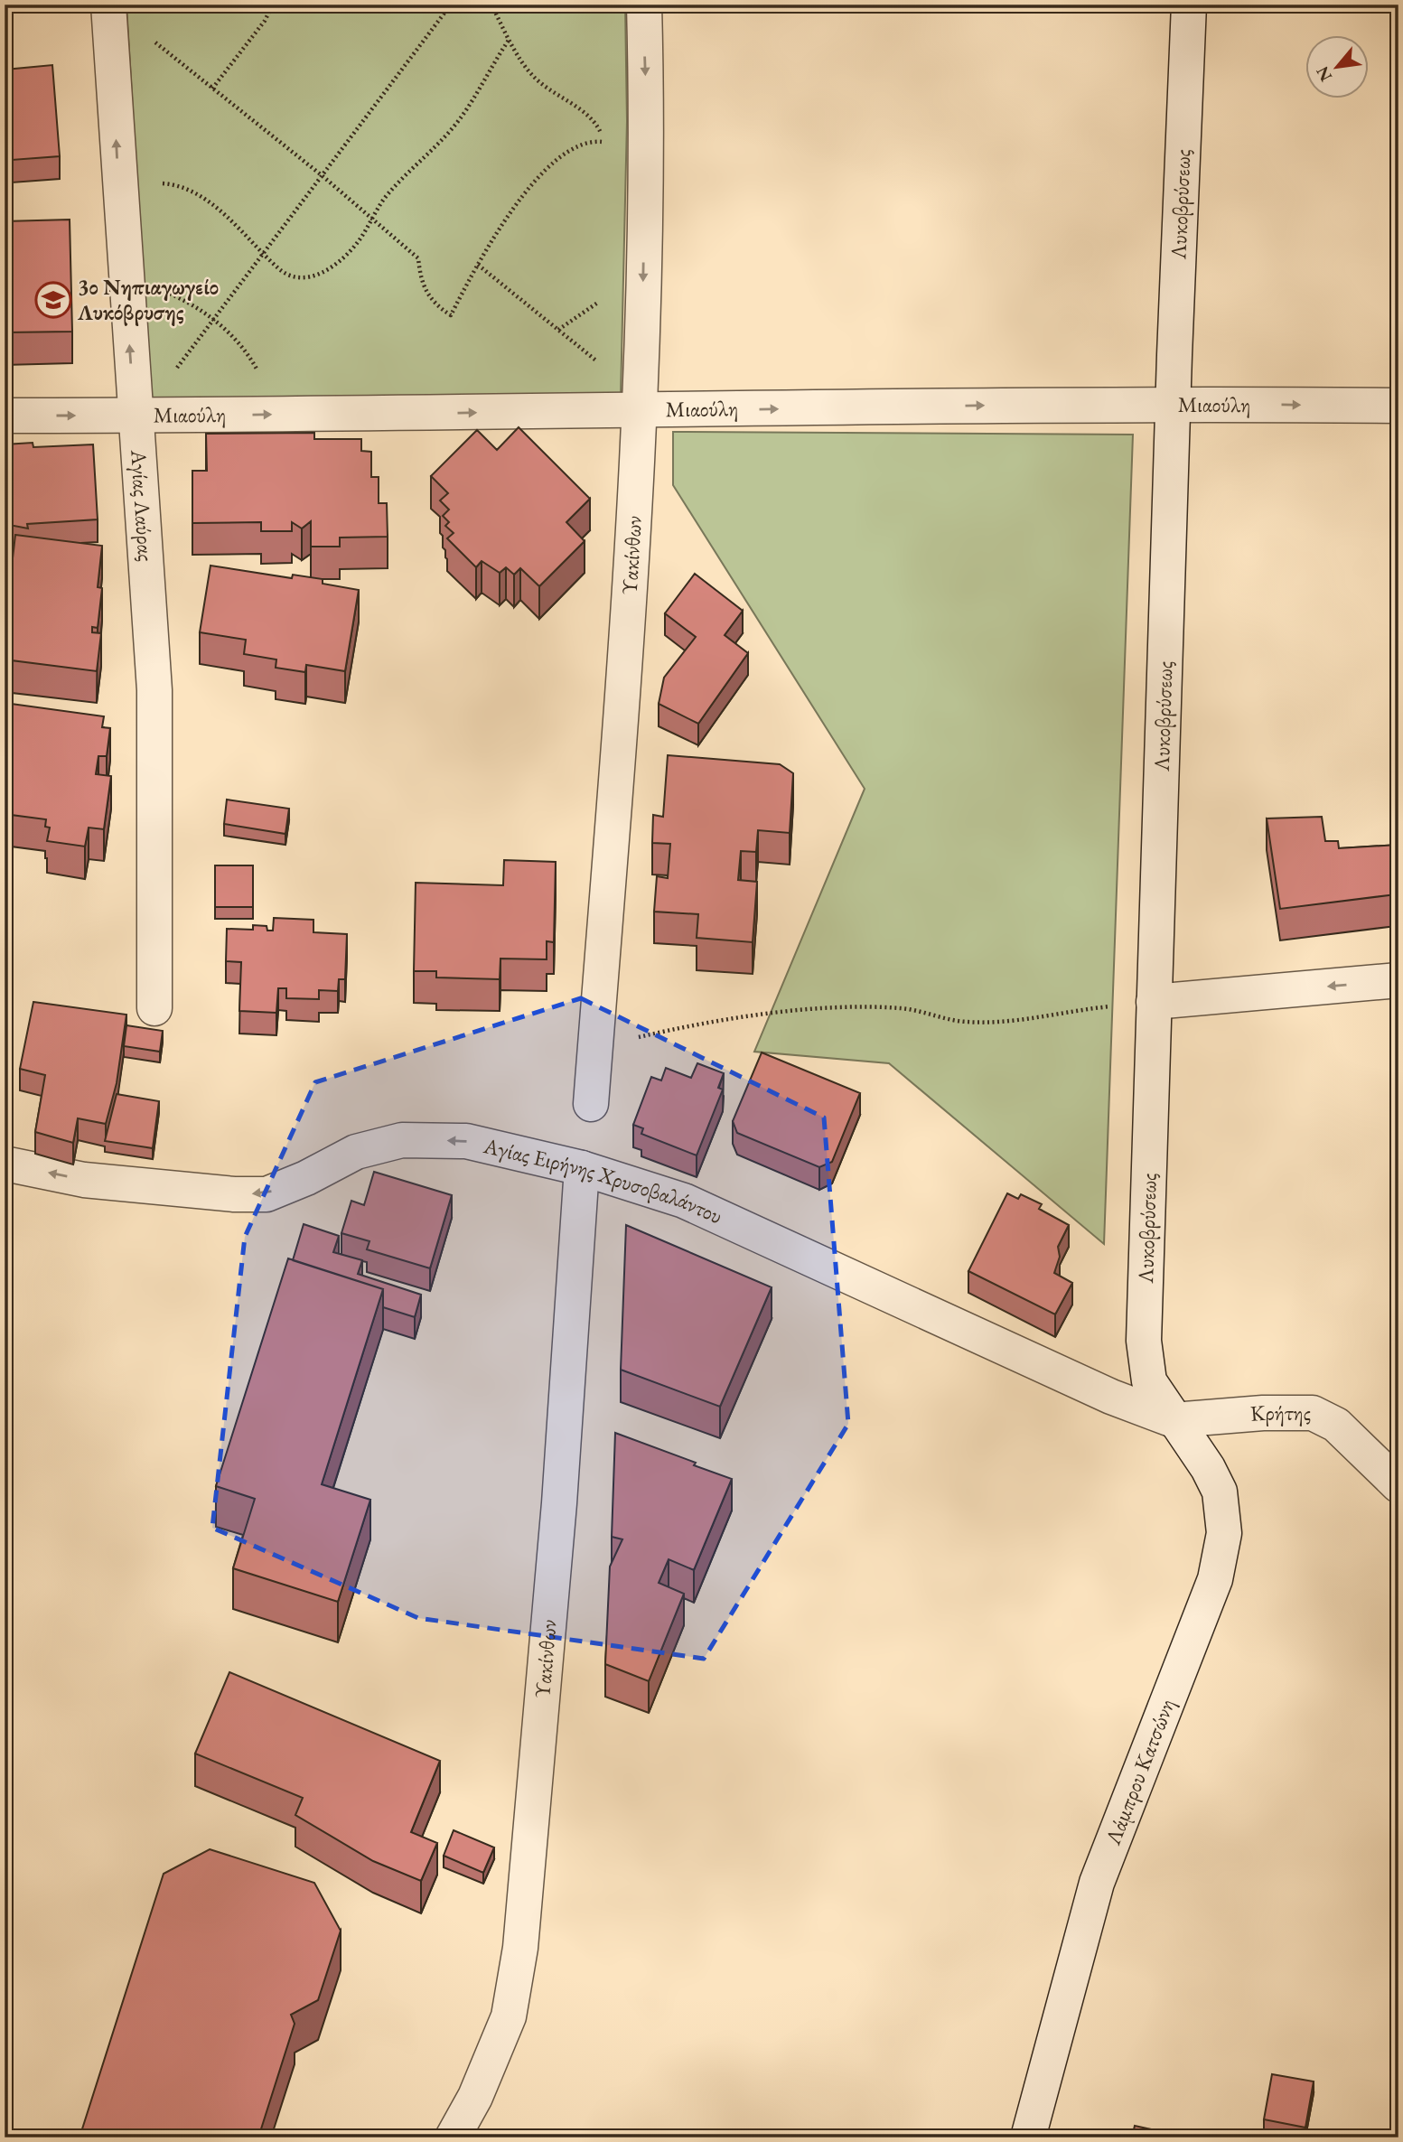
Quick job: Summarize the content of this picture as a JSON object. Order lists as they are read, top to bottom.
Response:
{
  "streets": {
    "street": [
      "Λυκοβρύσεως",
      "Μιαούλη",
      "Αγίας Λαύρας",
      "Υακίνθων",
      "Αγίας Ειρήνης Χρυσοβαλάντου",
      "Κρήτης",
      "Λάμπρου Κατσώνη"
    ]
  },
  "crossings": [
    ["Λυκοβρύσεως", "Μιαούλη"],
    ["Λυκοβρύσεως", "Αγίας Ειρήνης Χρυσοβαλάντου"],
    ["Λυκοβρύσεως", "Κρήτης"],
    ["Λυκοβρύσεως", "Λάμπρου Κατσώνη"],
    ["Μιαούλη", "Αγίας Λαύρας"],
    ["Μιαούλη", "Υακίνθων"],
    ["Υακίνθων", "Αγίας Ειρήνης Χρυσοβαλάντου"],
    ["Αγίας Ειρήνης Χρυσοβαλάντου", "Κρήτης"],
    ["Αγίας Ειρήνης Χρυσοβαλάντου", "Λάμπρου Κατσώνη"],
    ["Κρήτης", "Λάμπρου Κατσώνη"]
  ],
  "one_way": ["Μιαούλη", "Αγίας Λαύρας", "Αγίας Ειρήνης Χρυσοβαλάντου"],
  "places": {
    "school or university": ["3ο Νηπιαγωγείο Λυκόβρυσης"]
  },
  "north": "bottom left"
}
